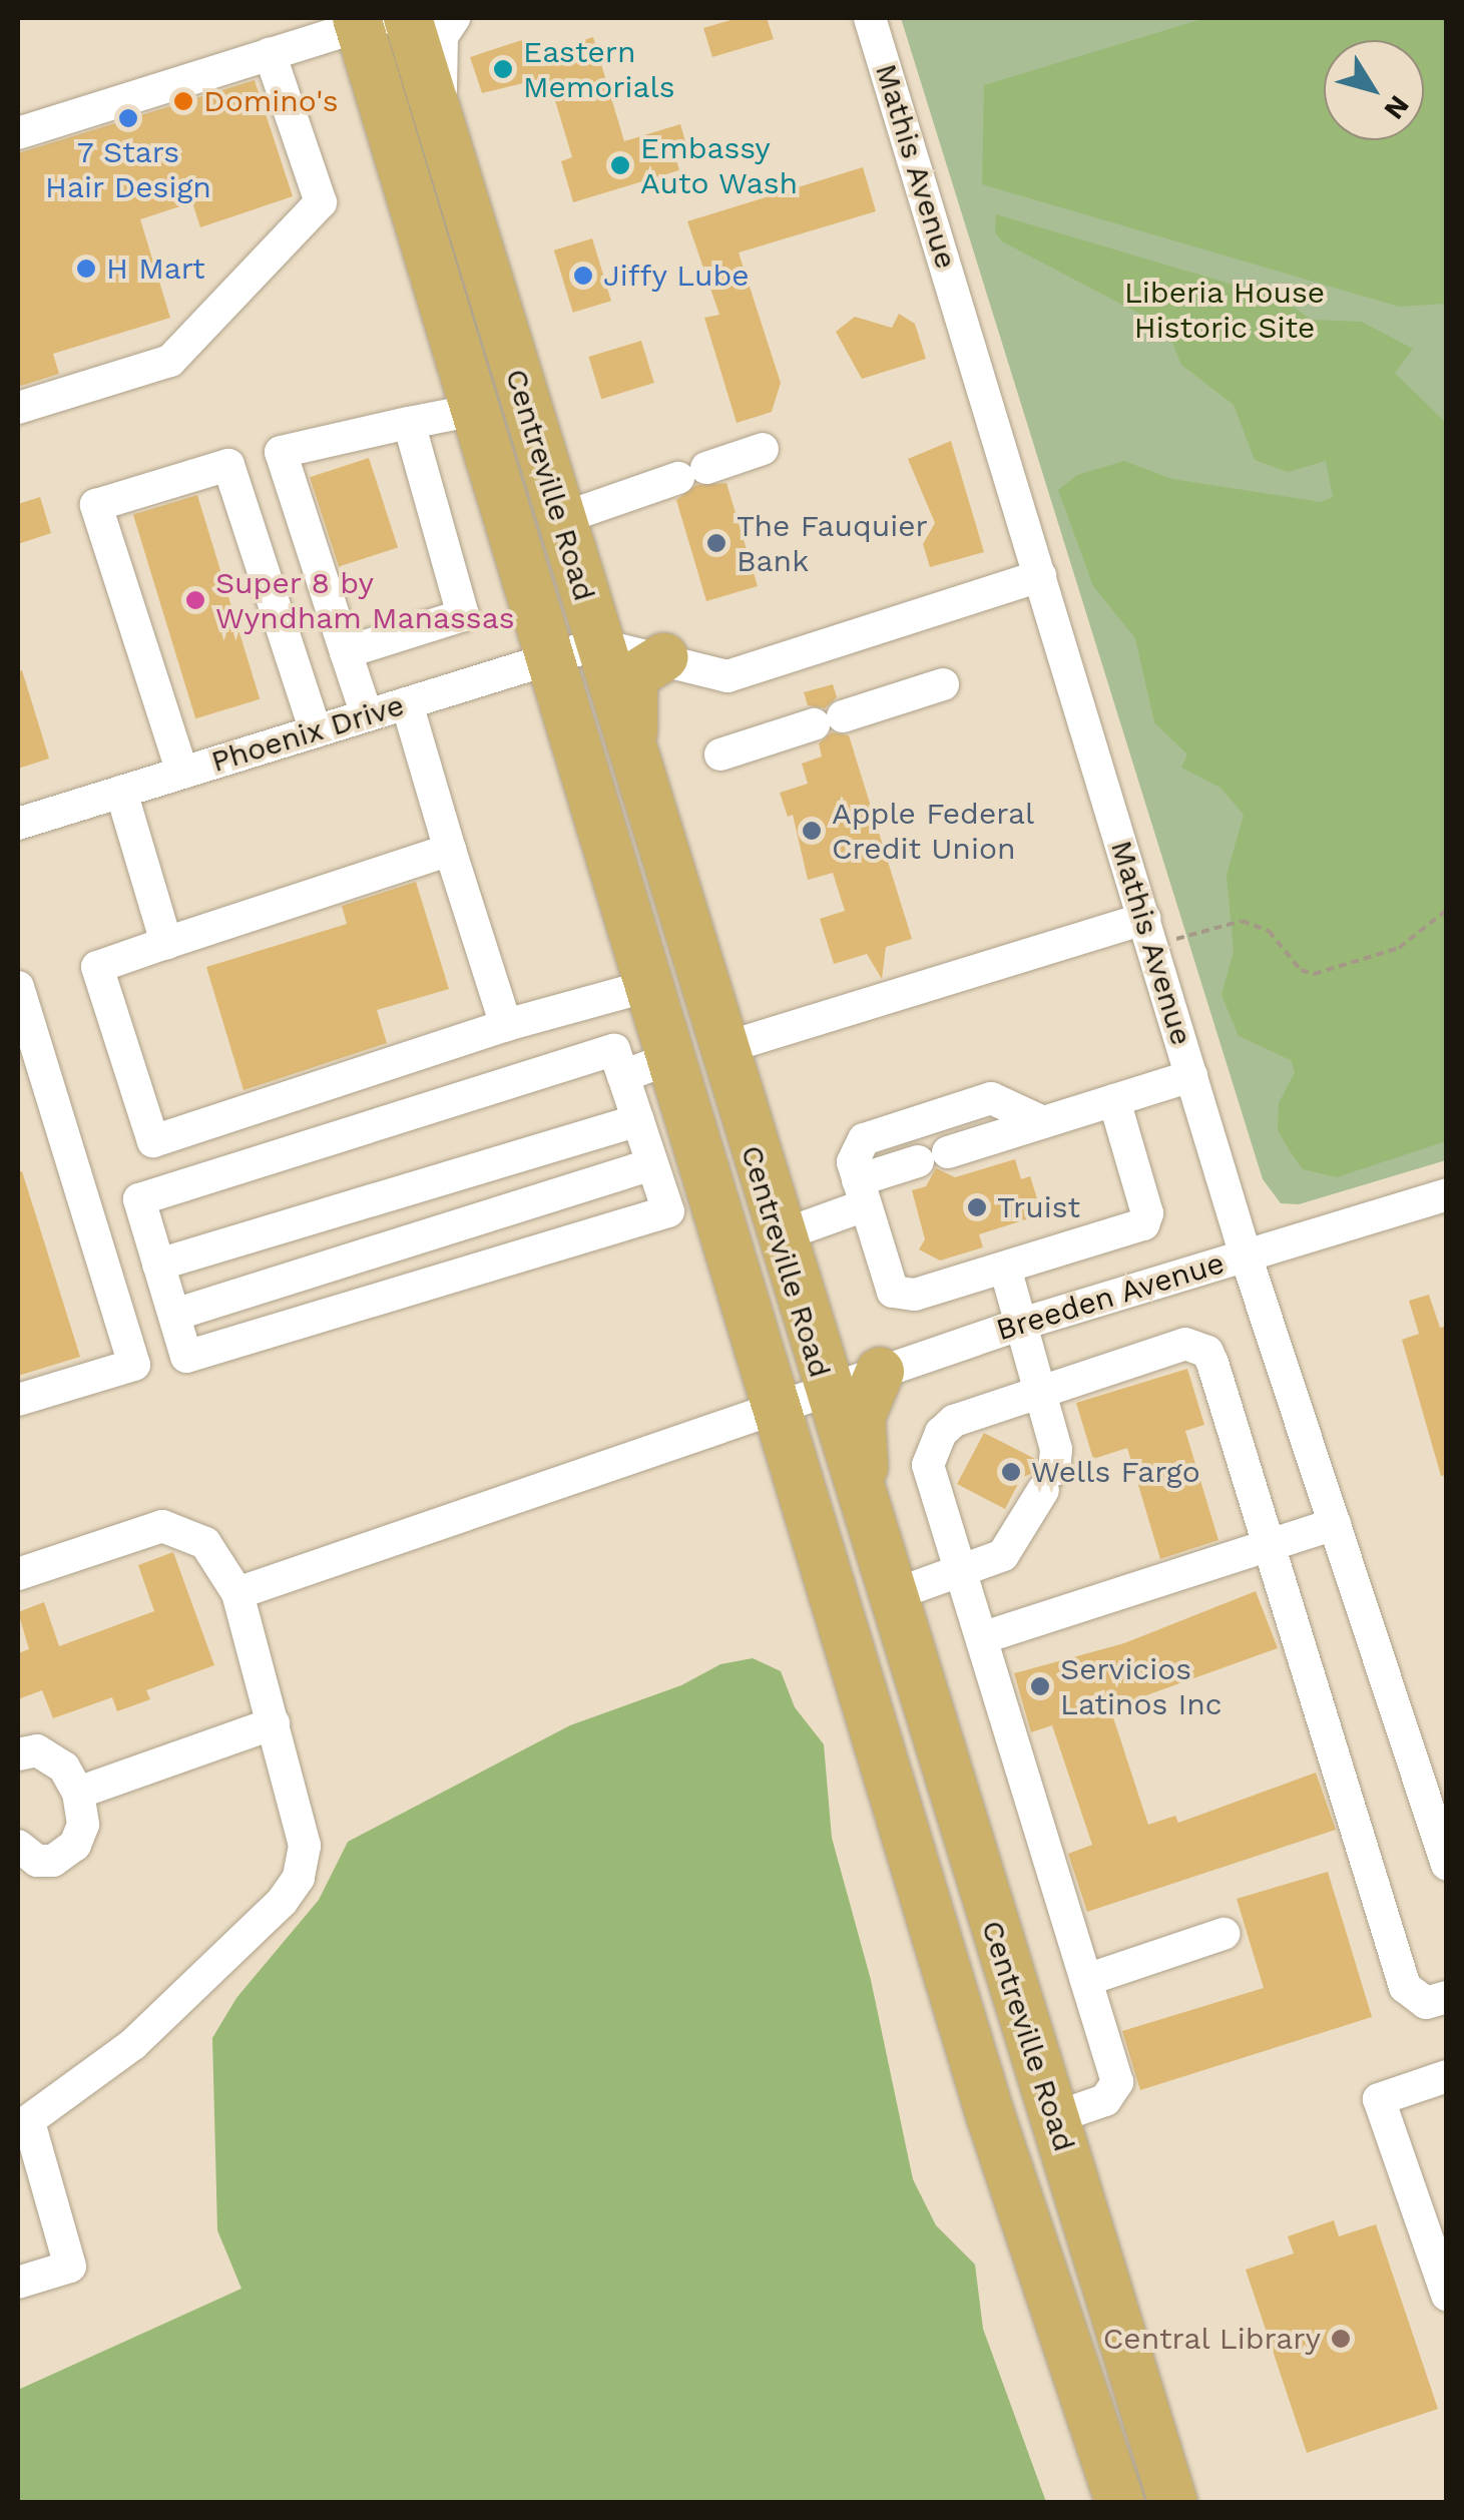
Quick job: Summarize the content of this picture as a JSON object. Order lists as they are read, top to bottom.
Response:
{
  "streets": {
    "highway": ["Centreville Road"],
    "street": ["Mathis Avenue", "Phoenix Drive", "Breeden Avenue"]
  },
  "crossings": [
    ["Mathis Avenue", "Breeden Avenue"],
    ["Centreville Road", "Phoenix Drive"],
    ["Centreville Road", "Breeden Avenue"]
  ],
  "parks": ["Liberia House Historic Site"],
  "places": [
    "Eastern Memorials",
    "Domino's",
    "7 Stars Hair Design",
    "Embassy Auto Wash",
    "H Mart",
    "Jiffy Lube",
    "The Fauquier Bank",
    "Super 8 by Wyndham Manassas",
    "Apple Federal Credit Union",
    "Truist",
    "Wells Fargo",
    "Servicios Latinos Inc",
    "Central Library"
  ],
  "north": "bottom right"
}
